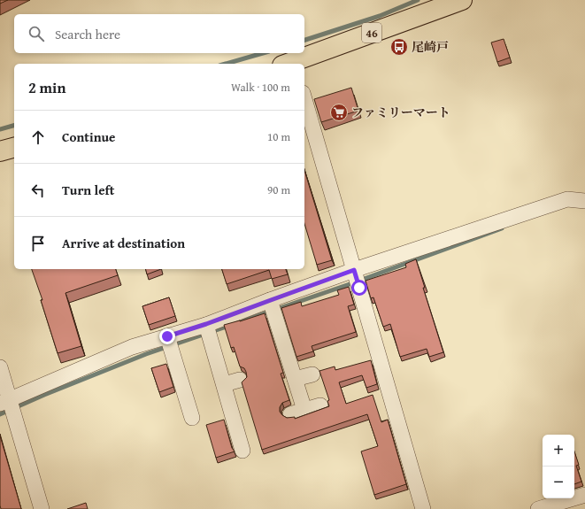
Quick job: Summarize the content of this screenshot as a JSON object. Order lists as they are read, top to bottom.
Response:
{
  "streets": {
    "main road": ["46"]
  },
  "places": {
    "bus stop": ["尾崎戸"],
    "supermarket": ["ファミリーマート"]
  },
  "page": {
    "search": "Search here",
    "heading": ["2 min", "Walk · 100 m"],
    "list": [
      ["Continue", "10 m"],
      ["Turn left", "90 m"],
      "Arrive at destination"
    ],
    "map_buttons": ["+", "−"]
  }
}
